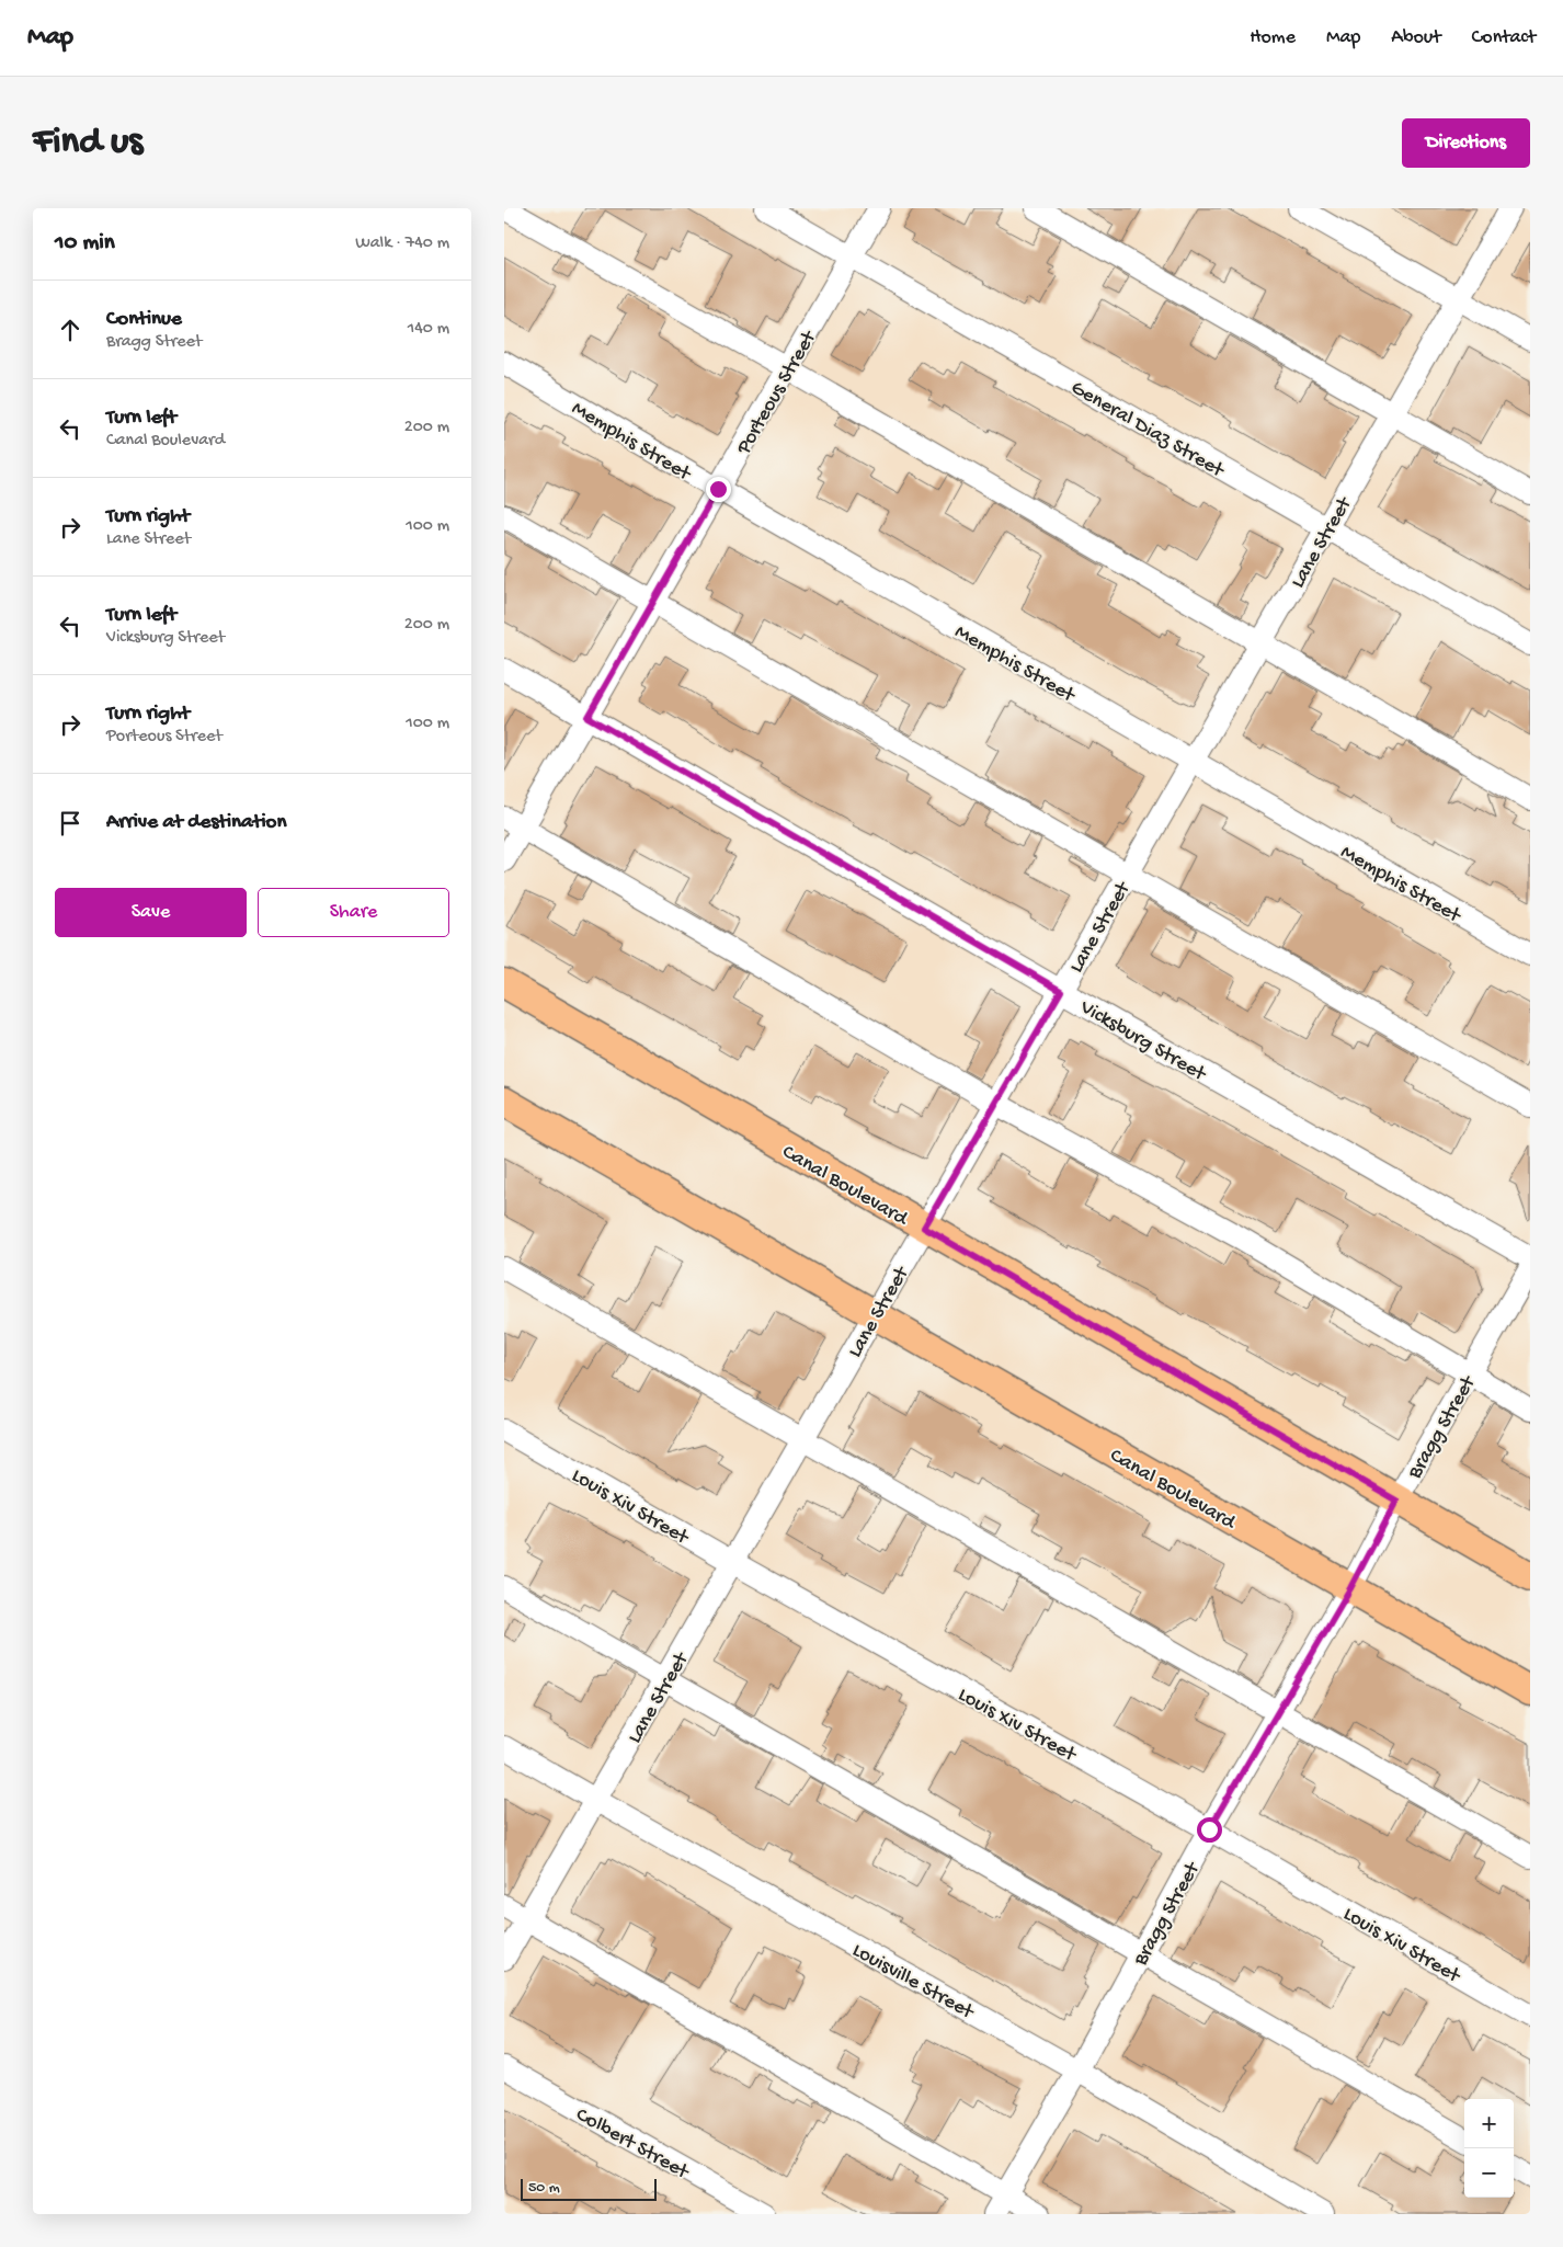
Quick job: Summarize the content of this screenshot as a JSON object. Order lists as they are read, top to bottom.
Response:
{
  "streets": {
    "main road": ["Canal Boulevard"],
    "street": [
      "Porteous Street",
      "General Diaz Street",
      "Memphis Street",
      "Lane Street",
      "Vicksburg Street",
      "Bragg Street",
      "Louis Xiv Street",
      "Louisville Street",
      "Colbert Street"
    ]
  },
  "crossings": [
    ["Porteous Street", "General Diaz Street"],
    ["Porteous Street", "Memphis Street"],
    ["Porteous Street", "Vicksburg Street"],
    ["General Diaz Street", "Lane Street"],
    ["Memphis Street", "Lane Street"],
    ["Lane Street", "Vicksburg Street"],
    ["Lane Street", "Canal Boulevard"],
    ["Lane Street", "Louis Xiv Street"],
    ["Lane Street", "Louisville Street"],
    ["Canal Boulevard", "Bragg Street"],
    ["Bragg Street", "Louis Xiv Street"],
    ["Bragg Street", "Louisville Street"]
  ],
  "scale_bar": "50 m",
  "page": {
    "header": "Map",
    "nav": [
      "Home",
      "Map",
      "About",
      "Contact"
    ],
    "buttons": [
      "Directions",
      ["Save", "Share"]
    ],
    "title": "Find us",
    "heading": ["10 min", "Walk · 740 m"],
    "list": [
      ["Continue", "Bragg Street", "140 m"],
      ["Turn left", "Canal Boulevard", "200 m"],
      ["Turn right", "Lane Street", "100 m"],
      ["Turn left", "Vicksburg Street", "200 m"],
      ["Turn right", "Porteous Street", "100 m"],
      "Arrive at destination"
    ],
    "map_buttons": ["+", "−"],
    "scale": "50 m"
  }
}
